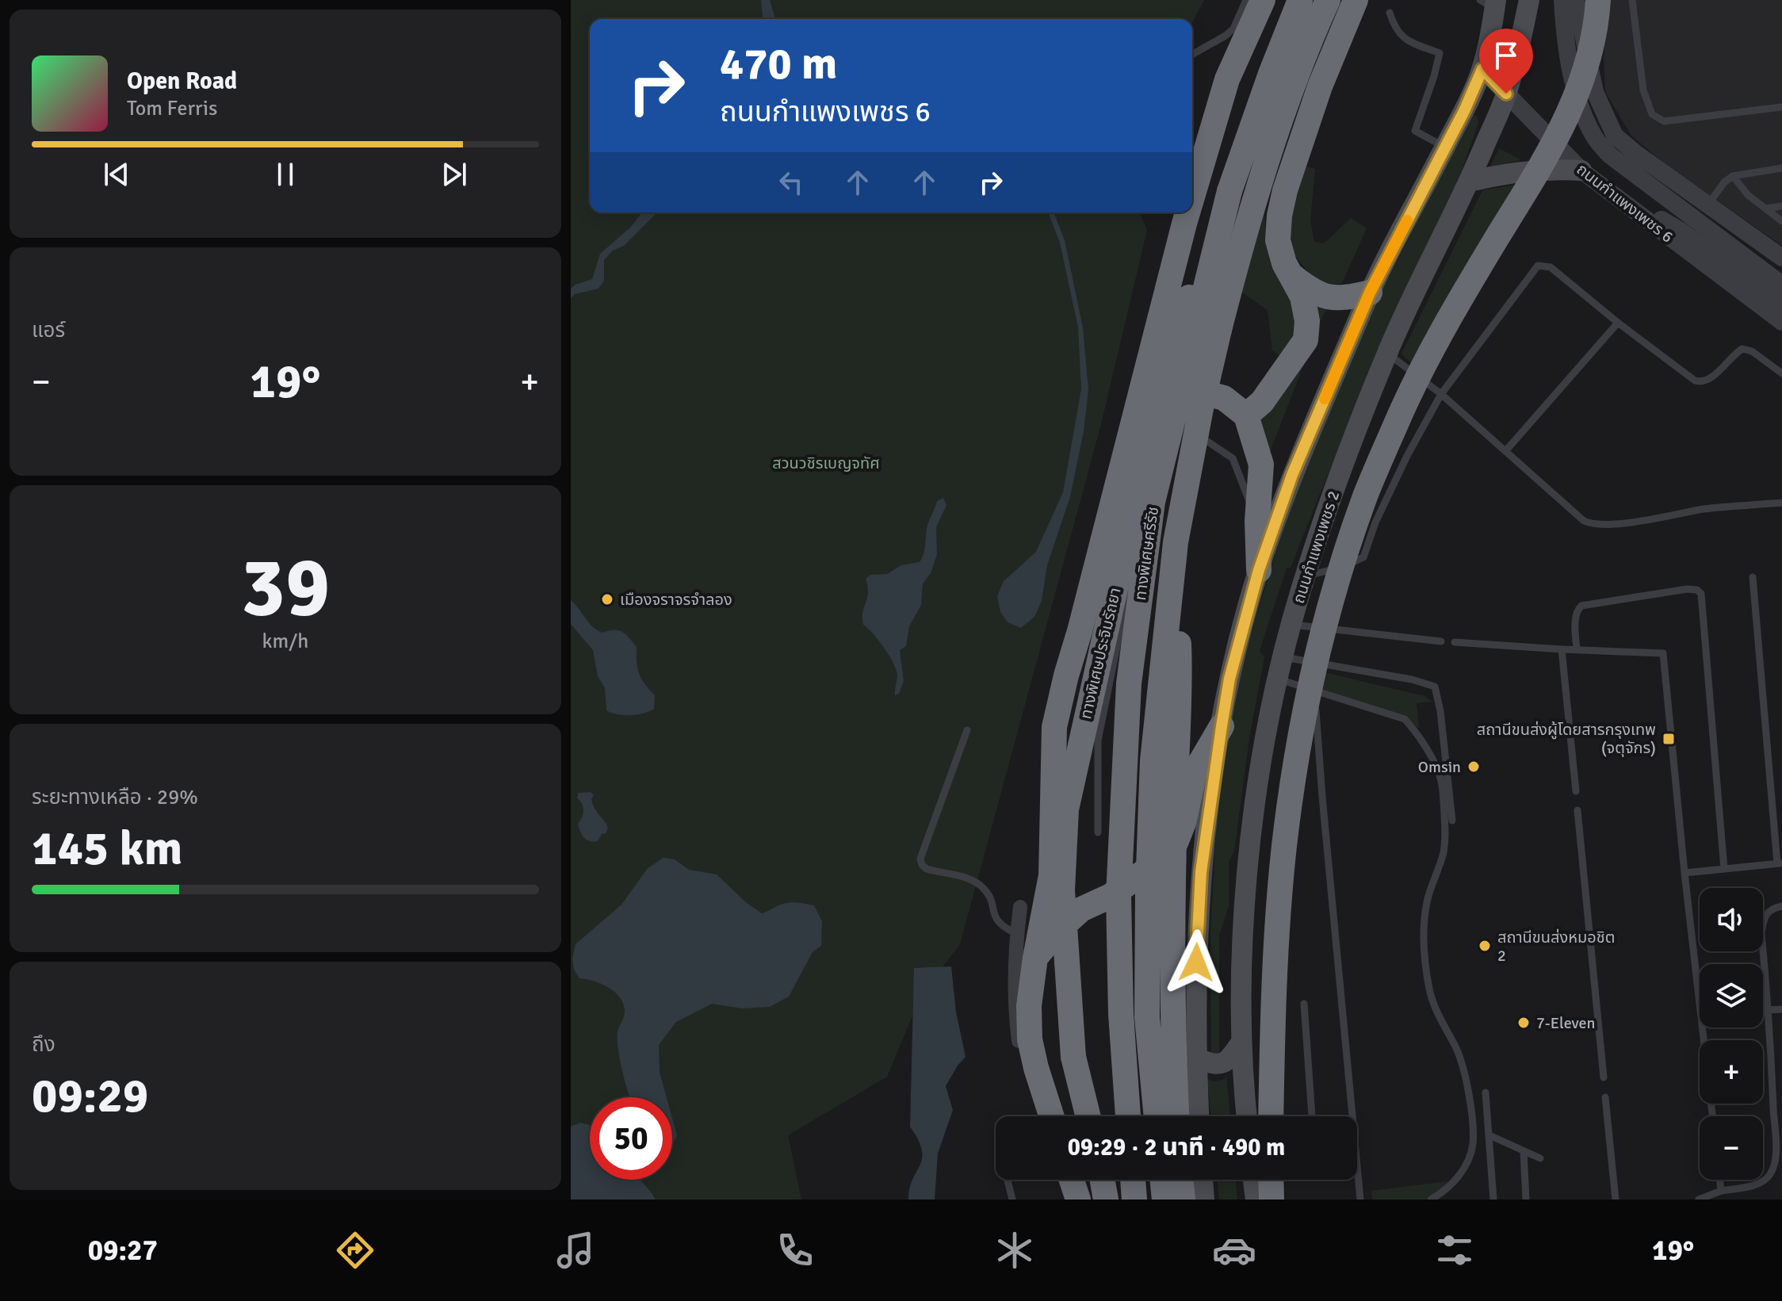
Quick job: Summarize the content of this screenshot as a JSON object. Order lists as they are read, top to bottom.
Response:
{
  "streets": {
    "highway": ["ทางพิเศษศรีรัช", "ทางพิเศษประจิมรัถยา"],
    "main road": ["ถนนกำแพงเพชร 2"],
    "street": ["ถนนกำแพงเพชร 6"]
  },
  "crossings": [
    ["ถนนกำแพงเพชร 6", "ถนนกำแพงเพชร 2"],
    ["ทางพิเศษศรีรัช", "ทางพิเศษประจิมรัถยา"]
  ],
  "parks": ["สวนวชิรเบญจทัศ"],
  "places": {
    "other": [
      "เมืองจราจรจำลอง",
      "Omsin",
      "สถานีขนส่งหมอชิต 2",
      "7-Eleven"
    ],
    "transit": ["สถานีขนส่งผู้โดยสารกรุงเทพ (จตุจักร)"]
  },
  "page": {
    "turn": ["470 m", "ถนนกำแพงเพชร 6"],
    "song": ["Open Road", "Tom Ferris"],
    "tile": [
      "แอร์",
      ["39", "km/h"],
      ["ระยะทางเหลือ · 29%", "145 km"],
      ["ถึง", "09:29"]
    ],
    "heat": ["−", "19°", "+"],
    "map_buttons": ["+", "−"],
    "limit": "50",
    "trip": "09:29 · 2 นาที · 490 m",
    "tabs": ["09:27", "19°"]
  }
}
